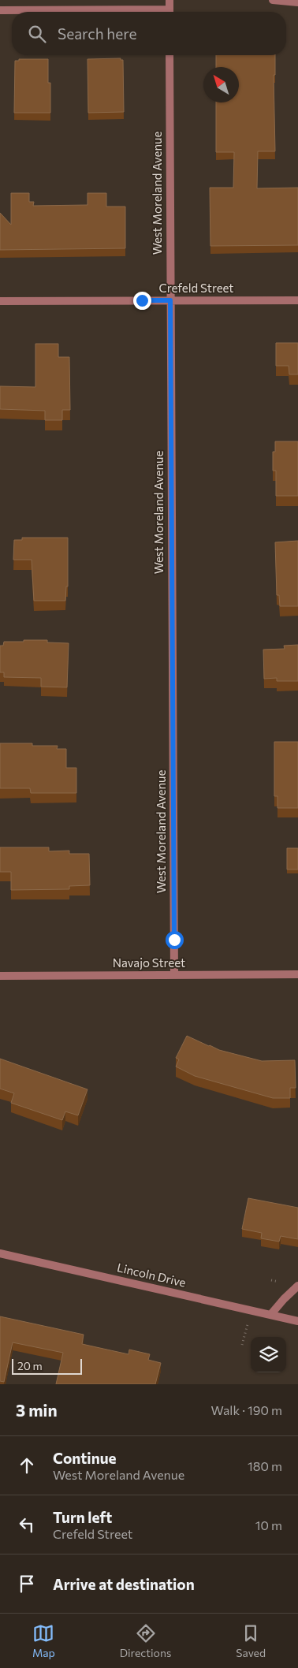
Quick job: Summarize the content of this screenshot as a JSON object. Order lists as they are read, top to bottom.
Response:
{
  "streets": {
    "street": [
      "West Moreland Avenue",
      "Crefeld Street",
      "Navajo Street",
      "Lincoln Drive"
    ]
  },
  "crossings": [
    ["West Moreland Avenue", "Crefeld Street"],
    ["West Moreland Avenue", "Navajo Street"]
  ],
  "scale_bar": "20 m",
  "north": "top left",
  "page": {
    "search": "Search here",
    "scale": "20 m",
    "heading": ["3 min", "Walk · 190 m"],
    "list": [
      ["Continue", "West Moreland Avenue", "180 m"],
      ["Turn left", "Crefeld Street", "10 m"],
      "Arrive at destination"
    ],
    "nav": ["Map", "Directions", "Saved"]
  }
}
